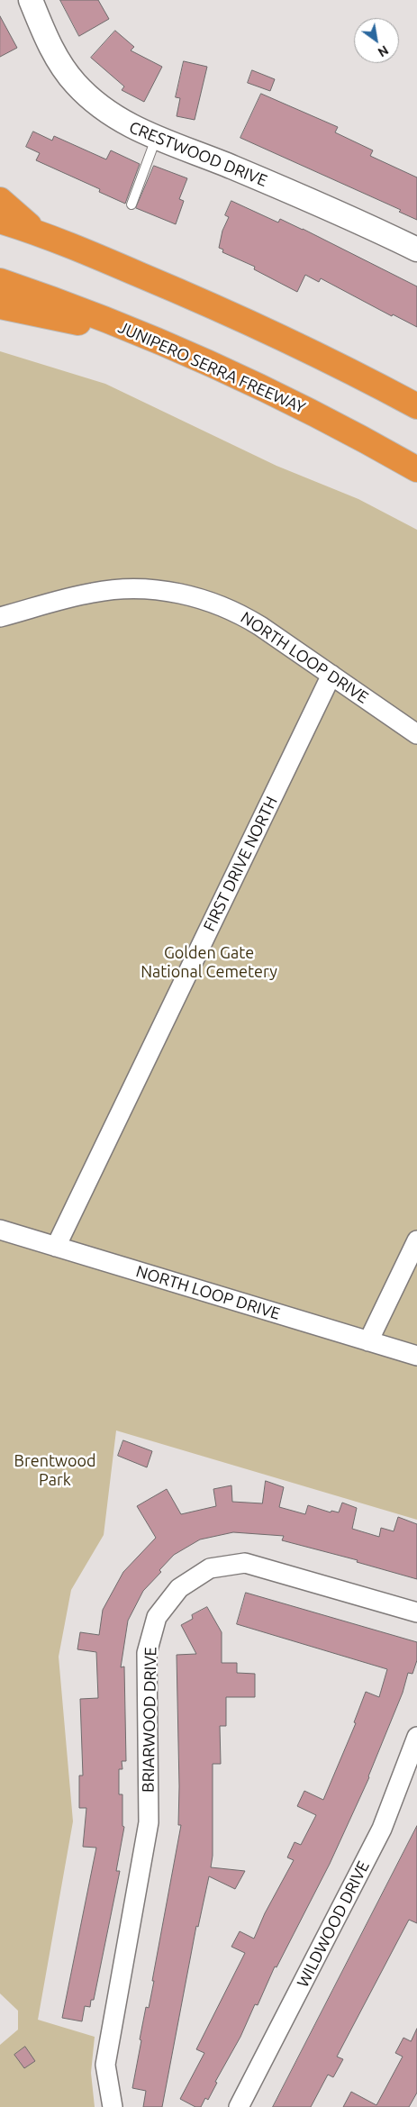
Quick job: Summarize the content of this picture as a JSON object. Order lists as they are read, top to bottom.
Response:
{
  "streets": {
    "highway": ["JUNIPERO SERRA FREEWAY"],
    "street": [
      "CRESTWOOD DRIVE",
      "NORTH LOOP DRIVE",
      "FIRST DRIVE NORTH",
      "BRIARWOOD DRIVE",
      "WILDWOOD DRIVE"
    ]
  },
  "crossings": [
    ["NORTH LOOP DRIVE", "FIRST DRIVE NORTH"]
  ],
  "parks": ["Golden Gate National Cemetery", "Brentwood Park"],
  "north": "bottom right"
}
